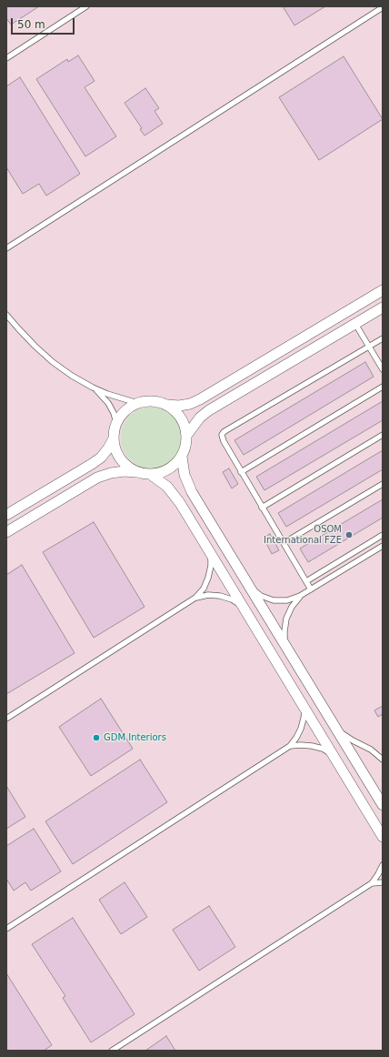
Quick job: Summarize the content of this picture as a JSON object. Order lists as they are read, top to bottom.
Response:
{
  "places": ["OSOM International FZE", "GDM Interiors"],
  "scale_bar": "50 m"
}
